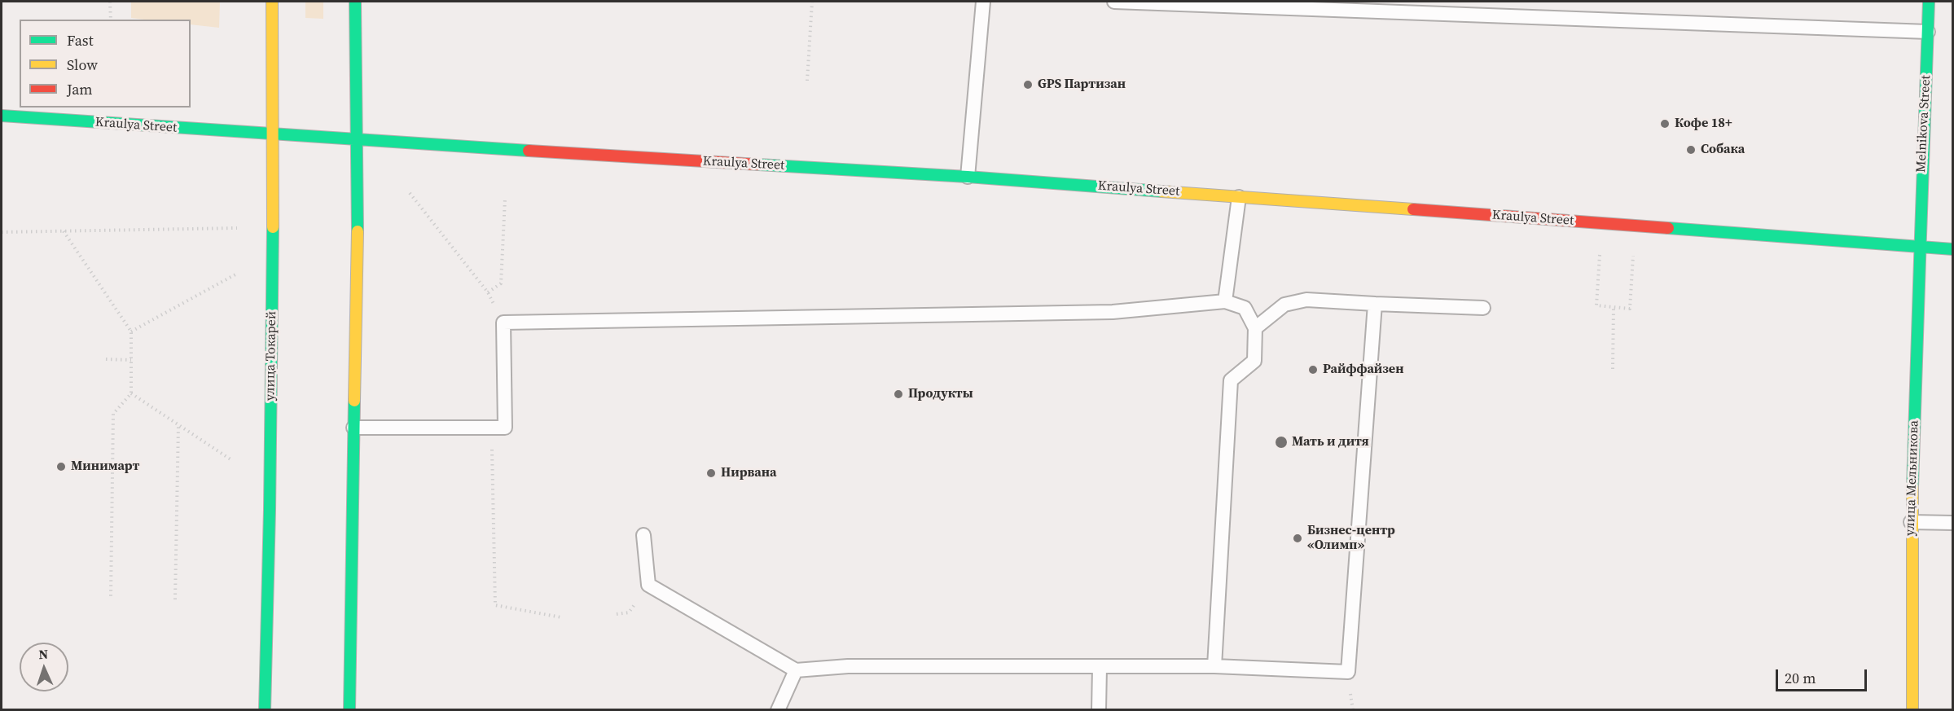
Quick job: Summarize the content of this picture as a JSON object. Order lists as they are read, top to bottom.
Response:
{
  "streets": {
    "main road": [
      "Melnikova Street",
      "Kraulya Street",
      "улица Токарей",
      "улица Мельникова"
    ]
  },
  "crossings": [
    ["Melnikova Street", "Kraulya Street"],
    ["Melnikova Street", "улица Мельникова"],
    ["Kraulya Street", "улица Токарей"],
    ["Kraulya Street", "улица Мельникова"]
  ],
  "places": [
    "GPS Партизан",
    "Кофе 18+",
    "Собака",
    "Райффайзен",
    "Продукты",
    "Мать и дитя",
    "Минимарт",
    "Нирвана",
    "Бизнес-центр «Олимп»"
  ],
  "legend": ["Fast", "Slow", "Jam"],
  "scale_bar": "20 m",
  "north": "top"
}
